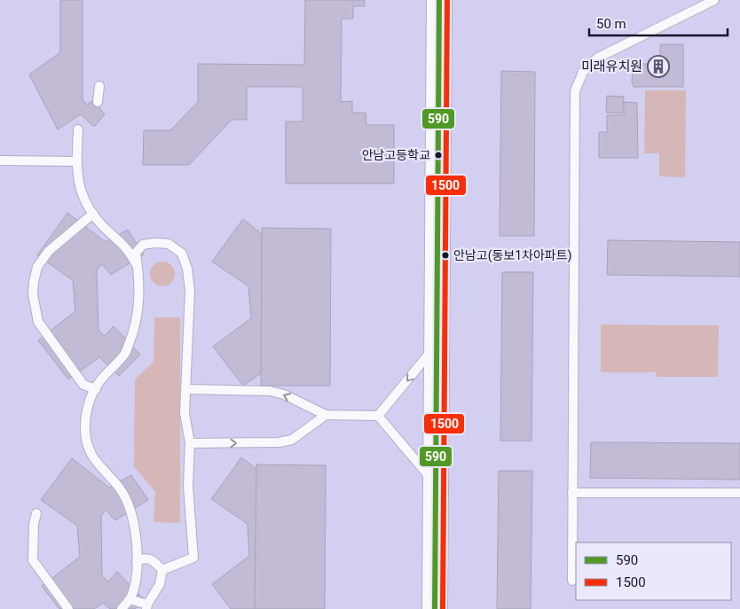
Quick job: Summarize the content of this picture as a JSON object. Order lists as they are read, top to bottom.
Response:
{
  "places": {
    "building": ["미래유치원"],
    "other": ["안남고등학교", "안남고(동보1차아파트)"]
  },
  "lines": ["transit line 590", "transit line 1500"],
  "legend": ["590", "1500"],
  "scale_bar": "50 m"
}
